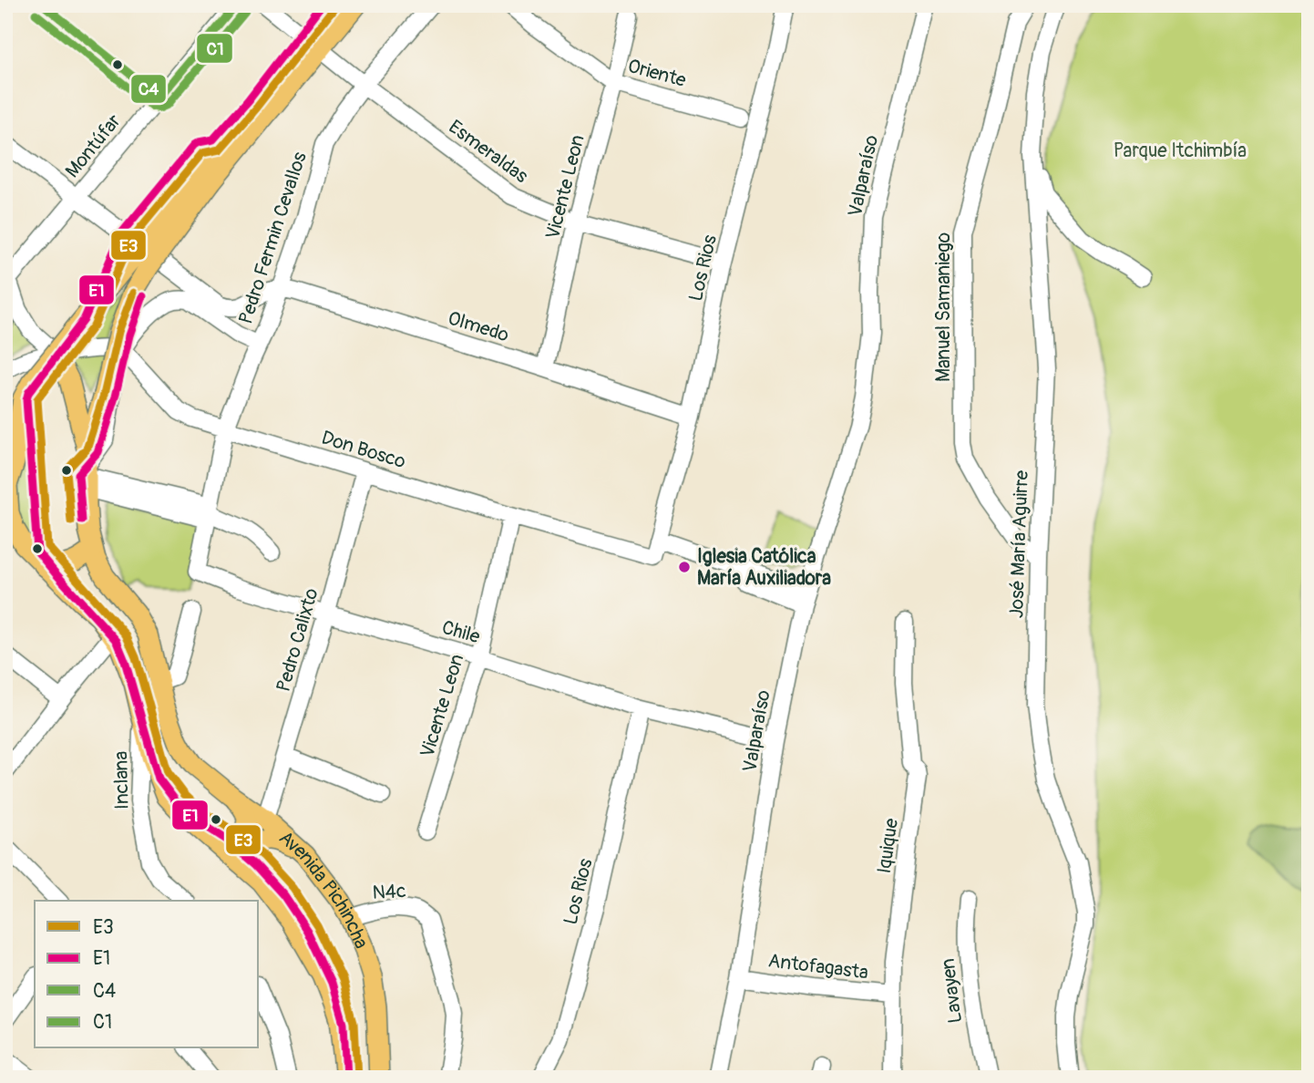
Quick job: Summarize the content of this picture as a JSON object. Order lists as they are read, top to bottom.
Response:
{
  "streets": {
    "main road": ["Avenida Pichincha"],
    "street": [
      "Oriente",
      "Montúfar",
      "Esmeraldas",
      "Valparaíso",
      "Vicente Leon",
      "Pedro Fermin Cevallos",
      "Los Rios",
      "Manuel Samaniego",
      "Olmedo",
      "Don Bosco",
      "José María Aguirre",
      "Chile",
      "Pedro Calixto",
      "Inclana",
      "Iquique",
      "N4c",
      "Antofagasta",
      "Lavayen"
    ]
  },
  "crossings": [
    ["Oriente", "Vicente Leon"],
    ["Esmeraldas", "Vicente Leon"],
    ["Esmeraldas", "Pedro Fermin Cevallos"],
    ["Esmeraldas", "Los Rios"],
    ["Esmeraldas", "Avenida Pichincha"],
    ["Valparaíso", "Chile"],
    ["Valparaíso", "Antofagasta"],
    ["Vicente Leon", "Olmedo"],
    ["Vicente Leon", "Don Bosco"],
    ["Vicente Leon", "Chile"],
    ["Pedro Fermin Cevallos", "Olmedo"],
    ["Pedro Fermin Cevallos", "Don Bosco"],
    ["Pedro Fermin Cevallos", "Chile"],
    ["Los Rios", "Olmedo"],
    ["Los Rios", "Don Bosco"],
    ["Los Rios", "Chile"],
    ["Manuel Samaniego", "José María Aguirre"],
    ["Don Bosco", "Pedro Calixto"],
    ["Chile", "Pedro Calixto"],
    ["Pedro Calixto", "Avenida Pichincha"],
    ["Inclana", "Avenida Pichincha"],
    ["Iquique", "Antofagasta"],
    ["N4c", "Avenida Pichincha"]
  ],
  "parks": ["Parque Itchimbía"],
  "places": ["Iglesia Católica María Auxiliadora"],
  "lines": [
    "transit line E3",
    "transit line E1",
    "transit line C4",
    "transit line C1"
  ],
  "legend": [
    "E3",
    "E1",
    "C4",
    "C1"
  ]
}
